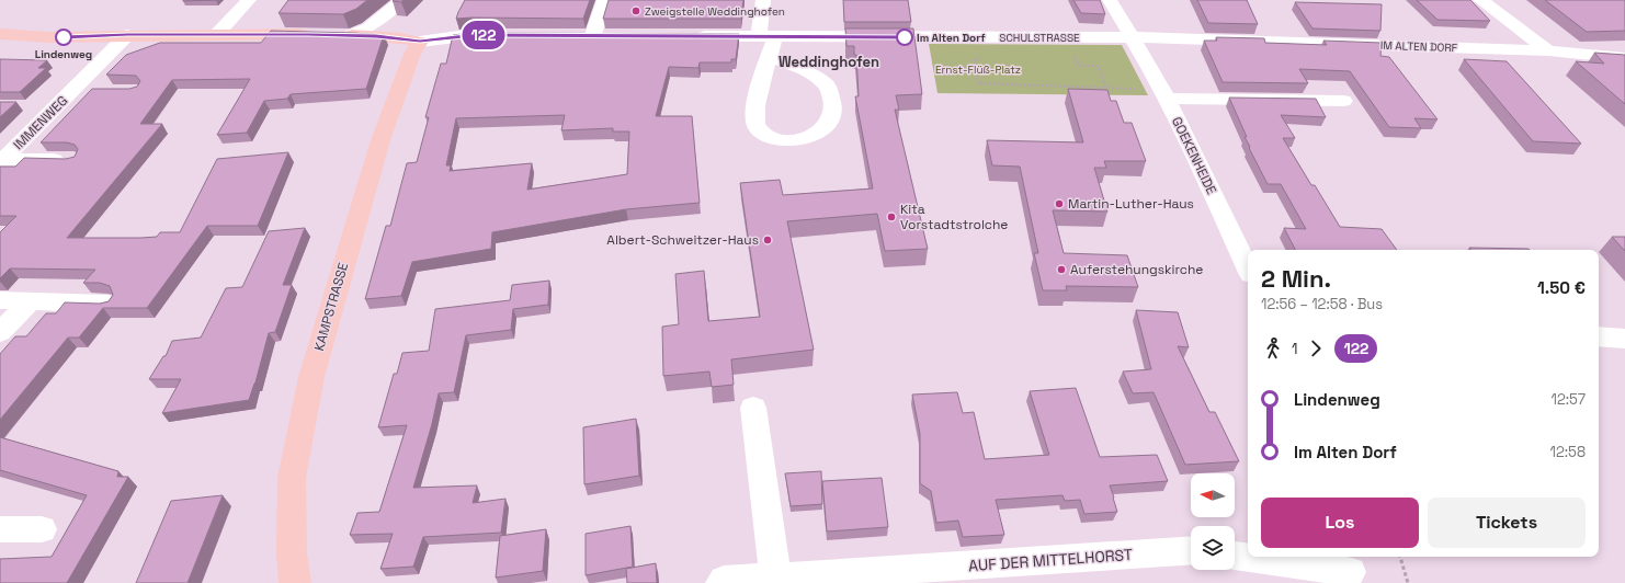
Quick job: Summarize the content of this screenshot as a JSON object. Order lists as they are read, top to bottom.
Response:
{
  "streets": {
    "main road": ["KAMPSTRASSE"],
    "street": [
      "SCHULSTRASSE",
      "IM ALTEN DORF",
      "IMMENWEG",
      "GOEKENHEIDE",
      "AUF DER MITTELHORST"
    ]
  },
  "crossings": [
    ["SCHULSTRASSE", "IM ALTEN DORF"],
    ["SCHULSTRASSE", "GOEKENHEIDE"],
    ["IM ALTEN DORF", "GOEKENHEIDE"]
  ],
  "districts": ["Weddinghofen"],
  "parks": ["Ernst-Flüß-Platz"],
  "places": [
    "Zweigstelle Weddinghofen",
    "Lindenweg",
    "Im Alten Dorf",
    "Martin-Luther-Haus",
    "Kita Vorstadtstrolche",
    "Albert-Schweitzer-Haus",
    "Auferstehungskirche"
  ],
  "lines": ["bus line 122"],
  "north": "left",
  "page": {
    "on_map": "122",
    "heading": ["2 Min.", "12:56 – 12:58 · Bus", "1.50 €"],
    "legs": ["1", "122"],
    "list": [
      {
        "name": "Lindenweg",
        "value": "12:57"
      },
      {
        "name": "Im Alten Dorf",
        "value": "12:58"
      }
    ],
    "buttons": ["Los", "Tickets"]
  }
}
